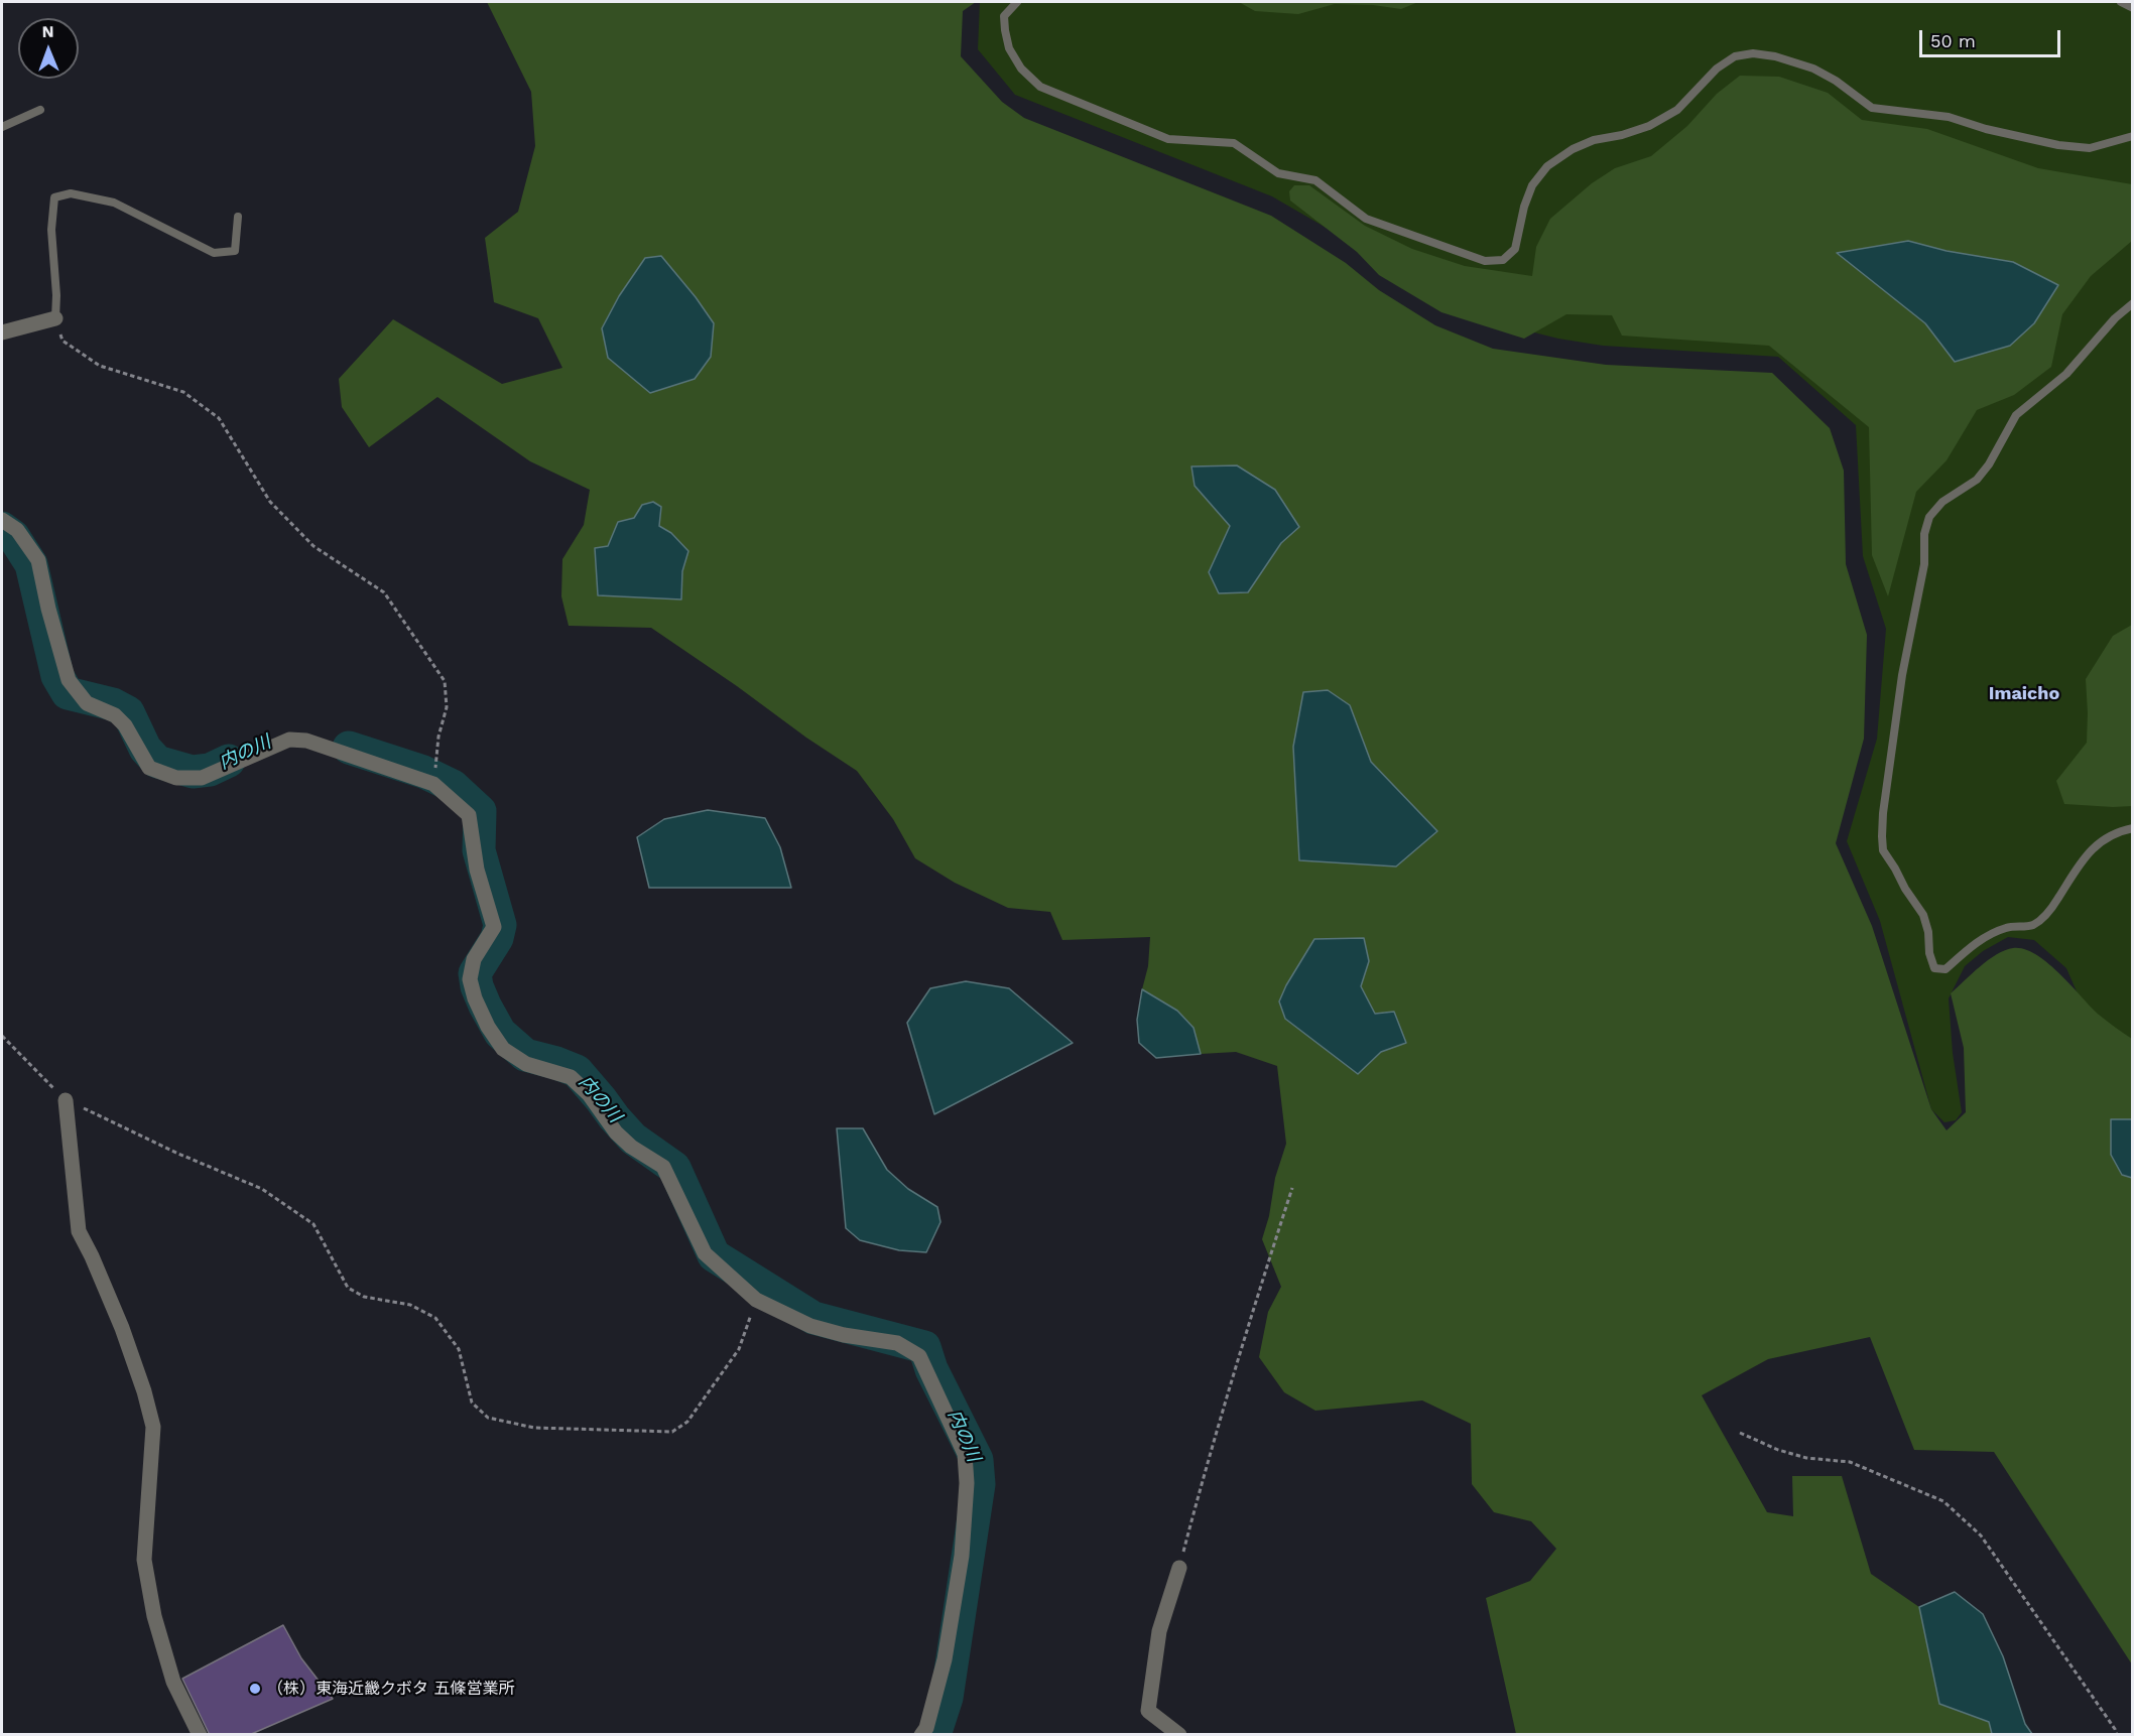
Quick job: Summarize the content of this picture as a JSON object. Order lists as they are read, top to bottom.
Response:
{
  "districts": ["Imaicho"],
  "water": ["内の川"],
  "places": ["（株）東海近畿クボタ 五條営業所"],
  "scale_bar": "50 m",
  "north": "top"
}
